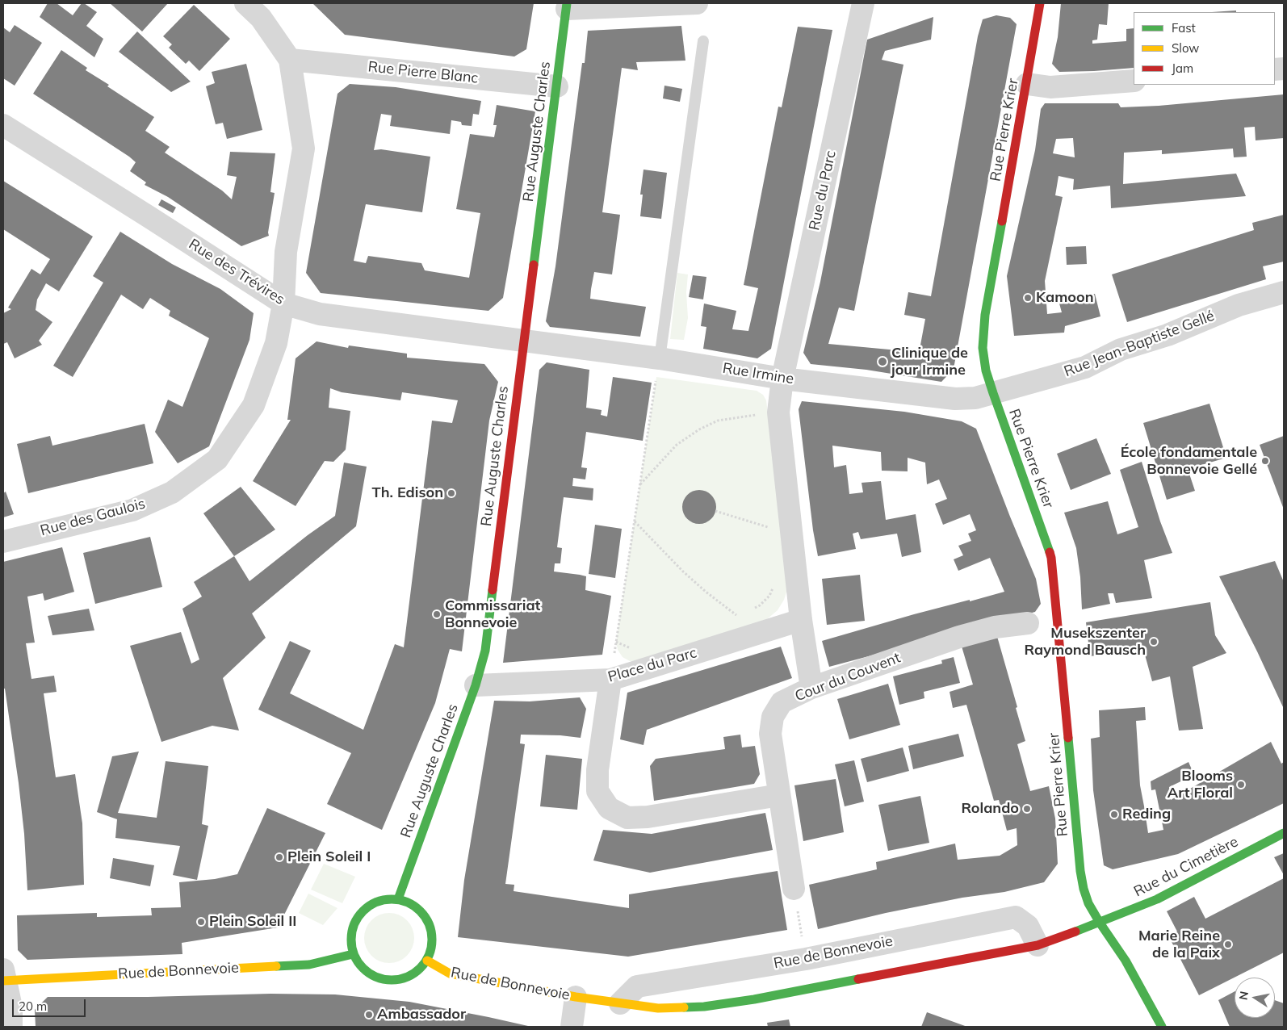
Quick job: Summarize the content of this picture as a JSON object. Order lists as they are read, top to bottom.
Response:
{
  "streets": {
    "main road": [
      "Rue Pierre Krier",
      "Rue Auguste Charles",
      "Rue du Cimetière",
      "Rue de Bonnevoie"
    ],
    "street": [
      "Rue Pierre Blanc",
      "Rue du Parc",
      "Rue des Trévires",
      "Rue Jean-Baptiste Gellé",
      "Rue Irmine",
      "Rue des Gaulois",
      "Place du Parc",
      "Cour du Couvent"
    ]
  },
  "crossings": [
    ["Rue Pierre Blanc", "Rue Auguste Charles"],
    ["Rue Pierre Blanc", "Rue des Gaulois"],
    ["Rue Pierre Krier", "Rue Jean-Baptiste Gellé"],
    ["Rue Pierre Krier", "Rue Irmine"],
    ["Rue Pierre Krier", "Rue du Cimetière"],
    ["Rue Pierre Krier", "Rue de Bonnevoie"],
    ["Rue Auguste Charles", "Rue des Trévires"],
    ["Rue Auguste Charles", "Rue Irmine"],
    ["Rue Auguste Charles", "Place du Parc"],
    ["Rue Auguste Charles", "Rue de Bonnevoie"],
    ["Rue du Parc", "Rue Irmine"],
    ["Rue des Trévires", "Rue Irmine"],
    ["Rue des Trévires", "Rue des Gaulois"],
    ["Rue Jean-Baptiste Gellé", "Rue Irmine"],
    ["Rue du Cimetière", "Rue de Bonnevoie"]
  ],
  "places": [
    "Kamoon",
    "Clinique de jour Irmine",
    "École fondamentale Bonnevoie Gellé",
    "Th. Edison",
    "Commissariat Bonnevoie",
    "Musekszenter Raymond Bausch",
    "Blooms Art Floral",
    "Rolando",
    "Reding",
    "Plein Soleil I",
    "Plein Soleil II",
    "Marie Reine de la Paix",
    "Ambassador"
  ],
  "legend": ["Fast", "Slow", "Jam"],
  "scale_bar": "20 m",
  "north": "left"
}
